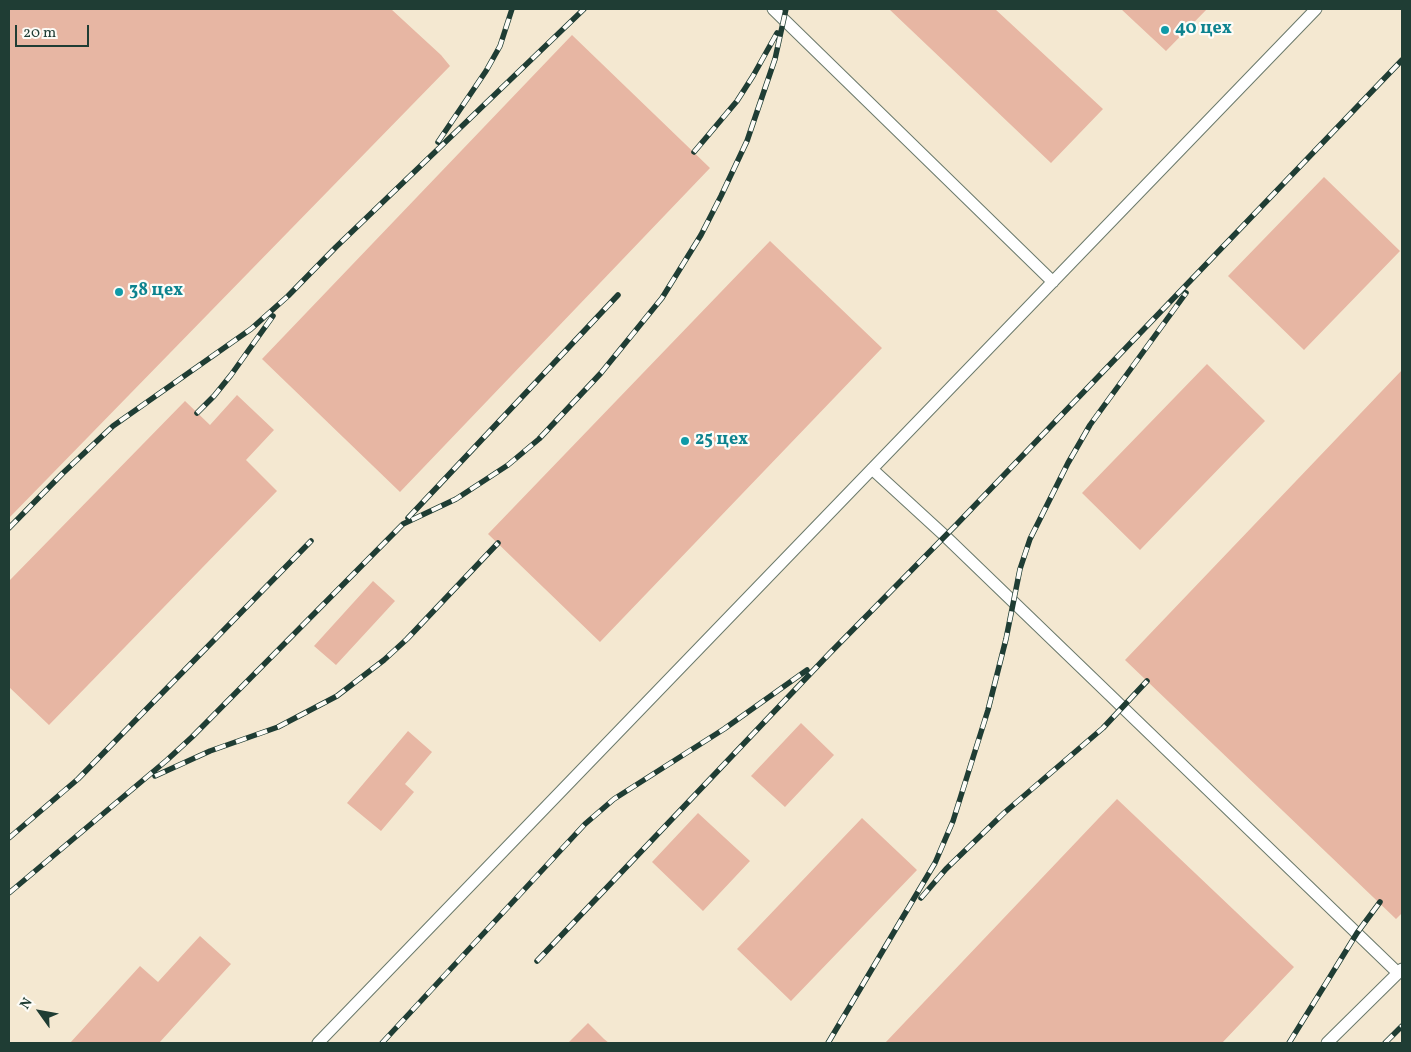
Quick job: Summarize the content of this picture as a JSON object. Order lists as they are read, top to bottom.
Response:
{
  "places": ["40 цех", "38 цех", "25 цех"],
  "scale_bar": "20 m",
  "north": "top left"
}
